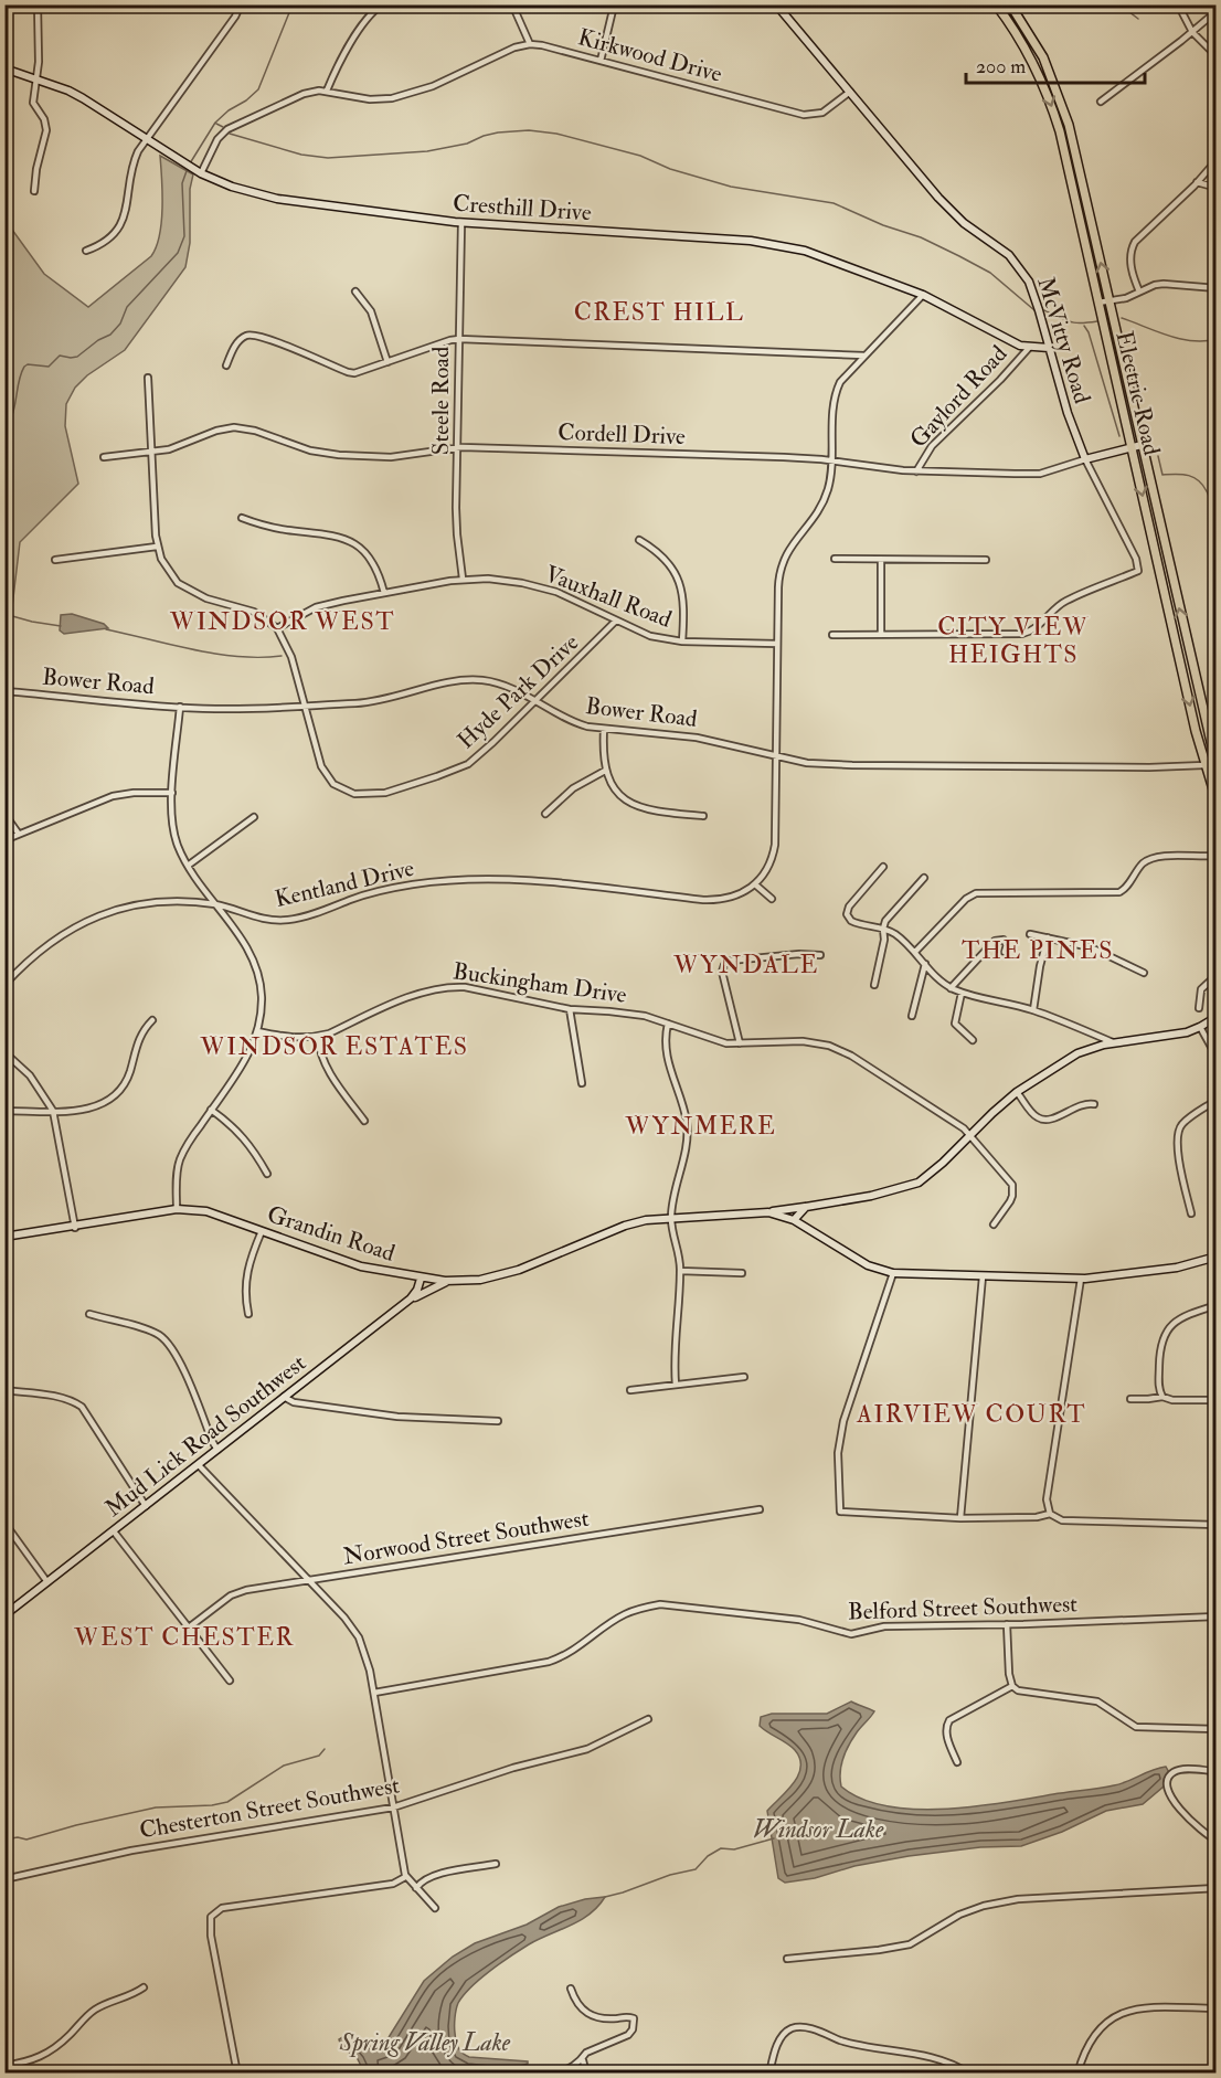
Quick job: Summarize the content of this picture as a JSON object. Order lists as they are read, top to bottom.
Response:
{
  "streets": {
    "main road": ["Electric Road"],
    "street": [
      "Kirkwood Drive",
      "Cresthill Drive",
      "McVitty Road",
      "Gaylord Road",
      "Steele Road",
      "Cordell Drive",
      "Vauxhall Road",
      "Bower Road",
      "Hyde Park Drive",
      "Kentland Drive",
      "Buckingham Drive",
      "Grandin Road",
      "Mud Lick Road Southwest",
      "Norwood Street Southwest",
      "Belford Street Southwest",
      "Chesterton Street Southwest"
    ]
  },
  "crossings": [
    ["Kirkwood Drive", "Cresthill Drive"],
    ["Kirkwood Drive", "McVitty Road"],
    ["Cresthill Drive", "McVitty Road"],
    ["Cresthill Drive", "Gaylord Road"],
    ["Cresthill Drive", "Steele Road"],
    ["McVitty Road", "Cordell Drive"],
    ["Electric Road", "Cordell Drive"],
    ["Electric Road", "Bower Road"],
    ["Gaylord Road", "Cordell Drive"],
    ["Steele Road", "Cordell Drive"],
    ["Steele Road", "Vauxhall Road"],
    ["Vauxhall Road", "Hyde Park Drive"],
    ["Bower Road", "Hyde Park Drive"],
    ["Grandin Road", "Mud Lick Road Southwest"]
  ],
  "districts": [
    "CREST HILL",
    "WINDSOR WEST",
    "CITY VIEW HEIGHTS",
    "THE PINES",
    "WYNDALE",
    "WINDSOR ESTATES",
    "WYNMERE",
    "AIRVIEW COURT",
    "WEST CHESTER"
  ],
  "water": ["Windsor Lake", "Spring Valley Lake"],
  "scale_bar": "200 m"
}
